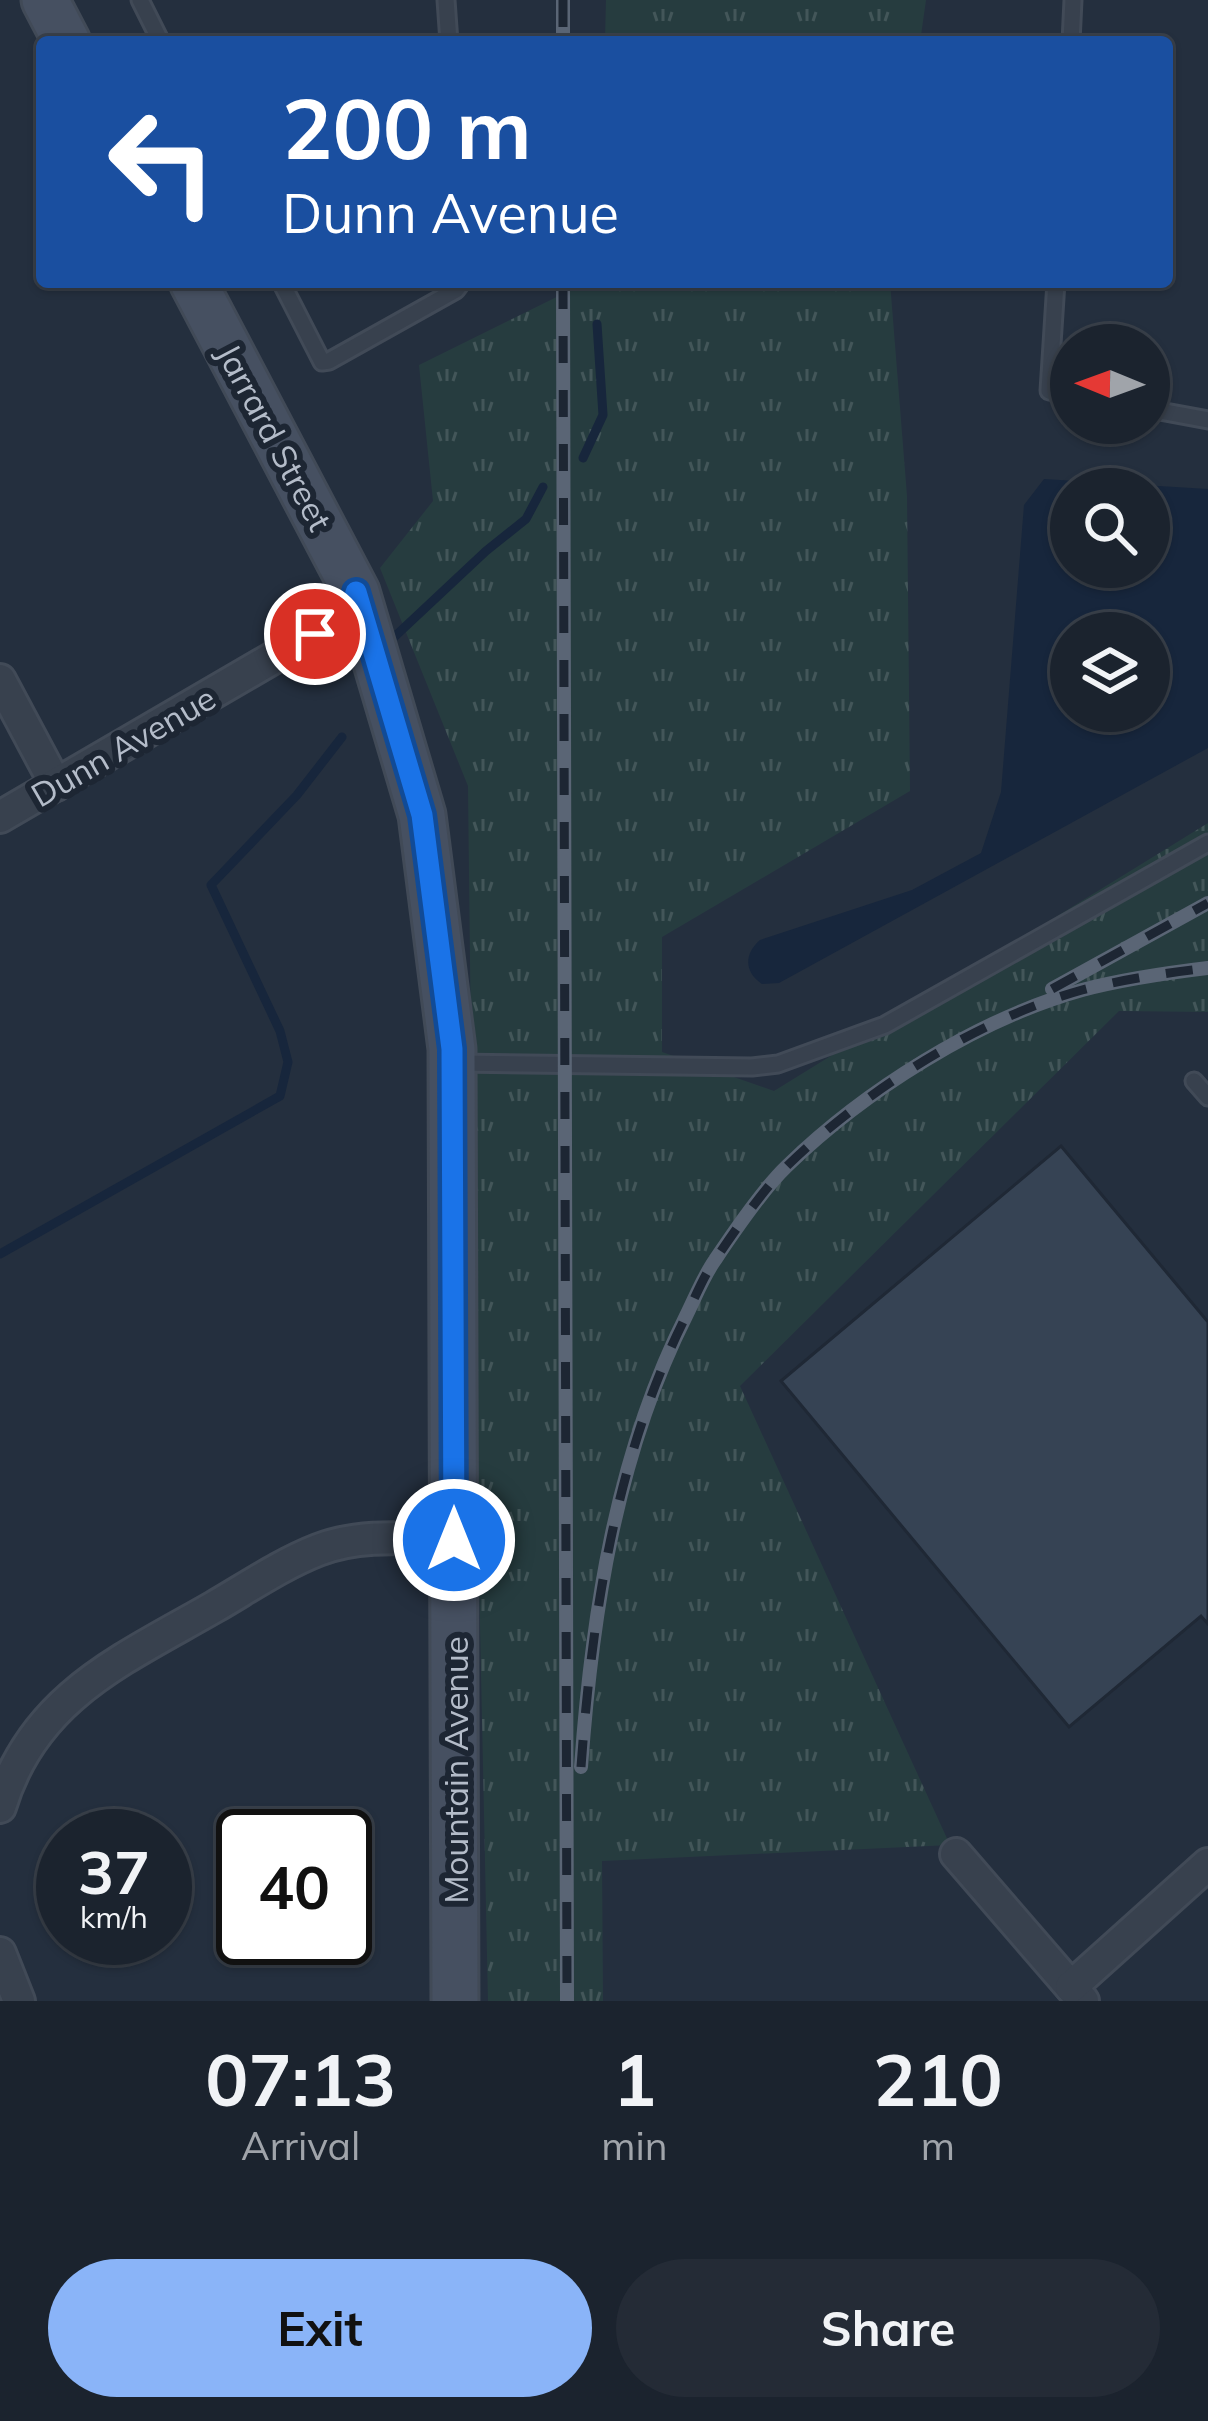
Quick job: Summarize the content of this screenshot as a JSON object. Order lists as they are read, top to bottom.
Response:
{
  "streets": {
    "street": ["Jarrard Street", "Dunn Avenue", "Mountain Avenue"]
  },
  "crossings": [
    ["Jarrard Street", "Dunn Avenue"],
    ["Jarrard Street", "Mountain Avenue"]
  ],
  "north": "left",
  "page": {
    "turn": ["200 m", "Dunn Avenue"],
    "speed": "37 km/h",
    "limit": "40",
    "eta": [
      "07:13",
      "Arrival",
      "1",
      "min",
      "210",
      "m"
    ],
    "buttons": ["Exit", "Share"]
  }
}
